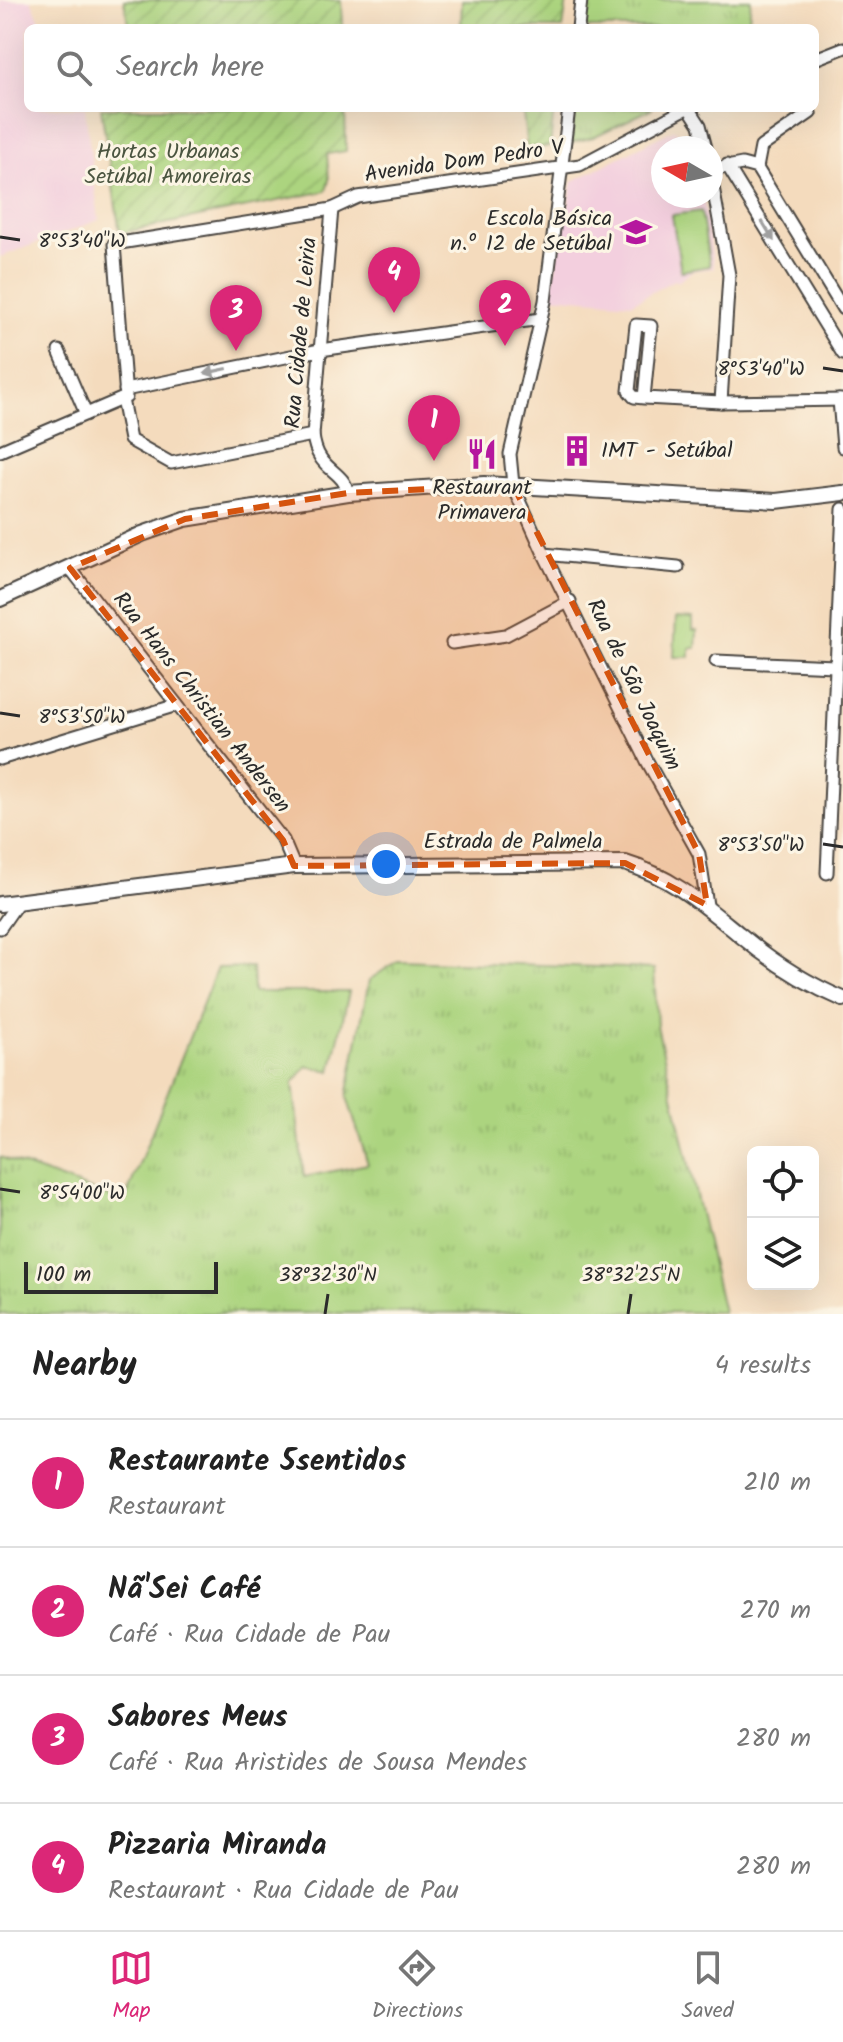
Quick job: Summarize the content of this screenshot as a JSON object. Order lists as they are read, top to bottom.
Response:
{
  "streets": {
    "street": [
      "Avenida Dom Pedro V",
      "Rua Cidade de Leiria",
      "Rua de São Joaquim",
      "Rua Hans Christian Andersen",
      "Estrada de Palmela"
    ]
  },
  "crossings": [
    ["Avenida Dom Pedro V", "Rua Cidade de Leiria"],
    ["Rua de São Joaquim", "Estrada de Palmela"],
    ["Rua Hans Christian Andersen", "Estrada de Palmela"]
  ],
  "parks": ["Hortas Urbanas Setúbal Amoreiras"],
  "places": {
    "school or university": ["Escola Básica n.º 12 de Setúbal"],
    "building": ["IMT - Setúbal"],
    "restaurant": ["Restaurant Primavera"]
  },
  "scale_bar": "100 m",
  "north": "left",
  "page": {
    "search": "Search here",
    "pins": [
      "4",
      "2",
      "3",
      "1"
    ],
    "scale": "100 m",
    "heading": ["Nearby", "4 results"],
    "list": [
      {
        "mark": "1",
        "name": "Restaurante 5sentidos",
        "note": "Restaurant",
        "value": "210 m"
      },
      {
        "mark": "2",
        "name": "Nã'Sei Café",
        "note": "Café · Rua Cidade de Pau",
        "value": "270 m"
      },
      {
        "mark": "3",
        "name": "Sabores Meus",
        "note": "Café · Rua Aristides de Sousa Mendes",
        "value": "280 m"
      },
      {
        "mark": "4",
        "name": "Pizzaria Miranda",
        "note": "Restaurant · Rua Cidade de Pau",
        "value": "280 m"
      }
    ],
    "nav": ["Map", "Directions", "Saved"]
  },
  "coordinates": [
    "8°53'40\"W",
    "8°53'50\"W",
    "8°54'00\"W",
    "38°32'30\"N",
    "38°32'25\"N"
  ]
}
